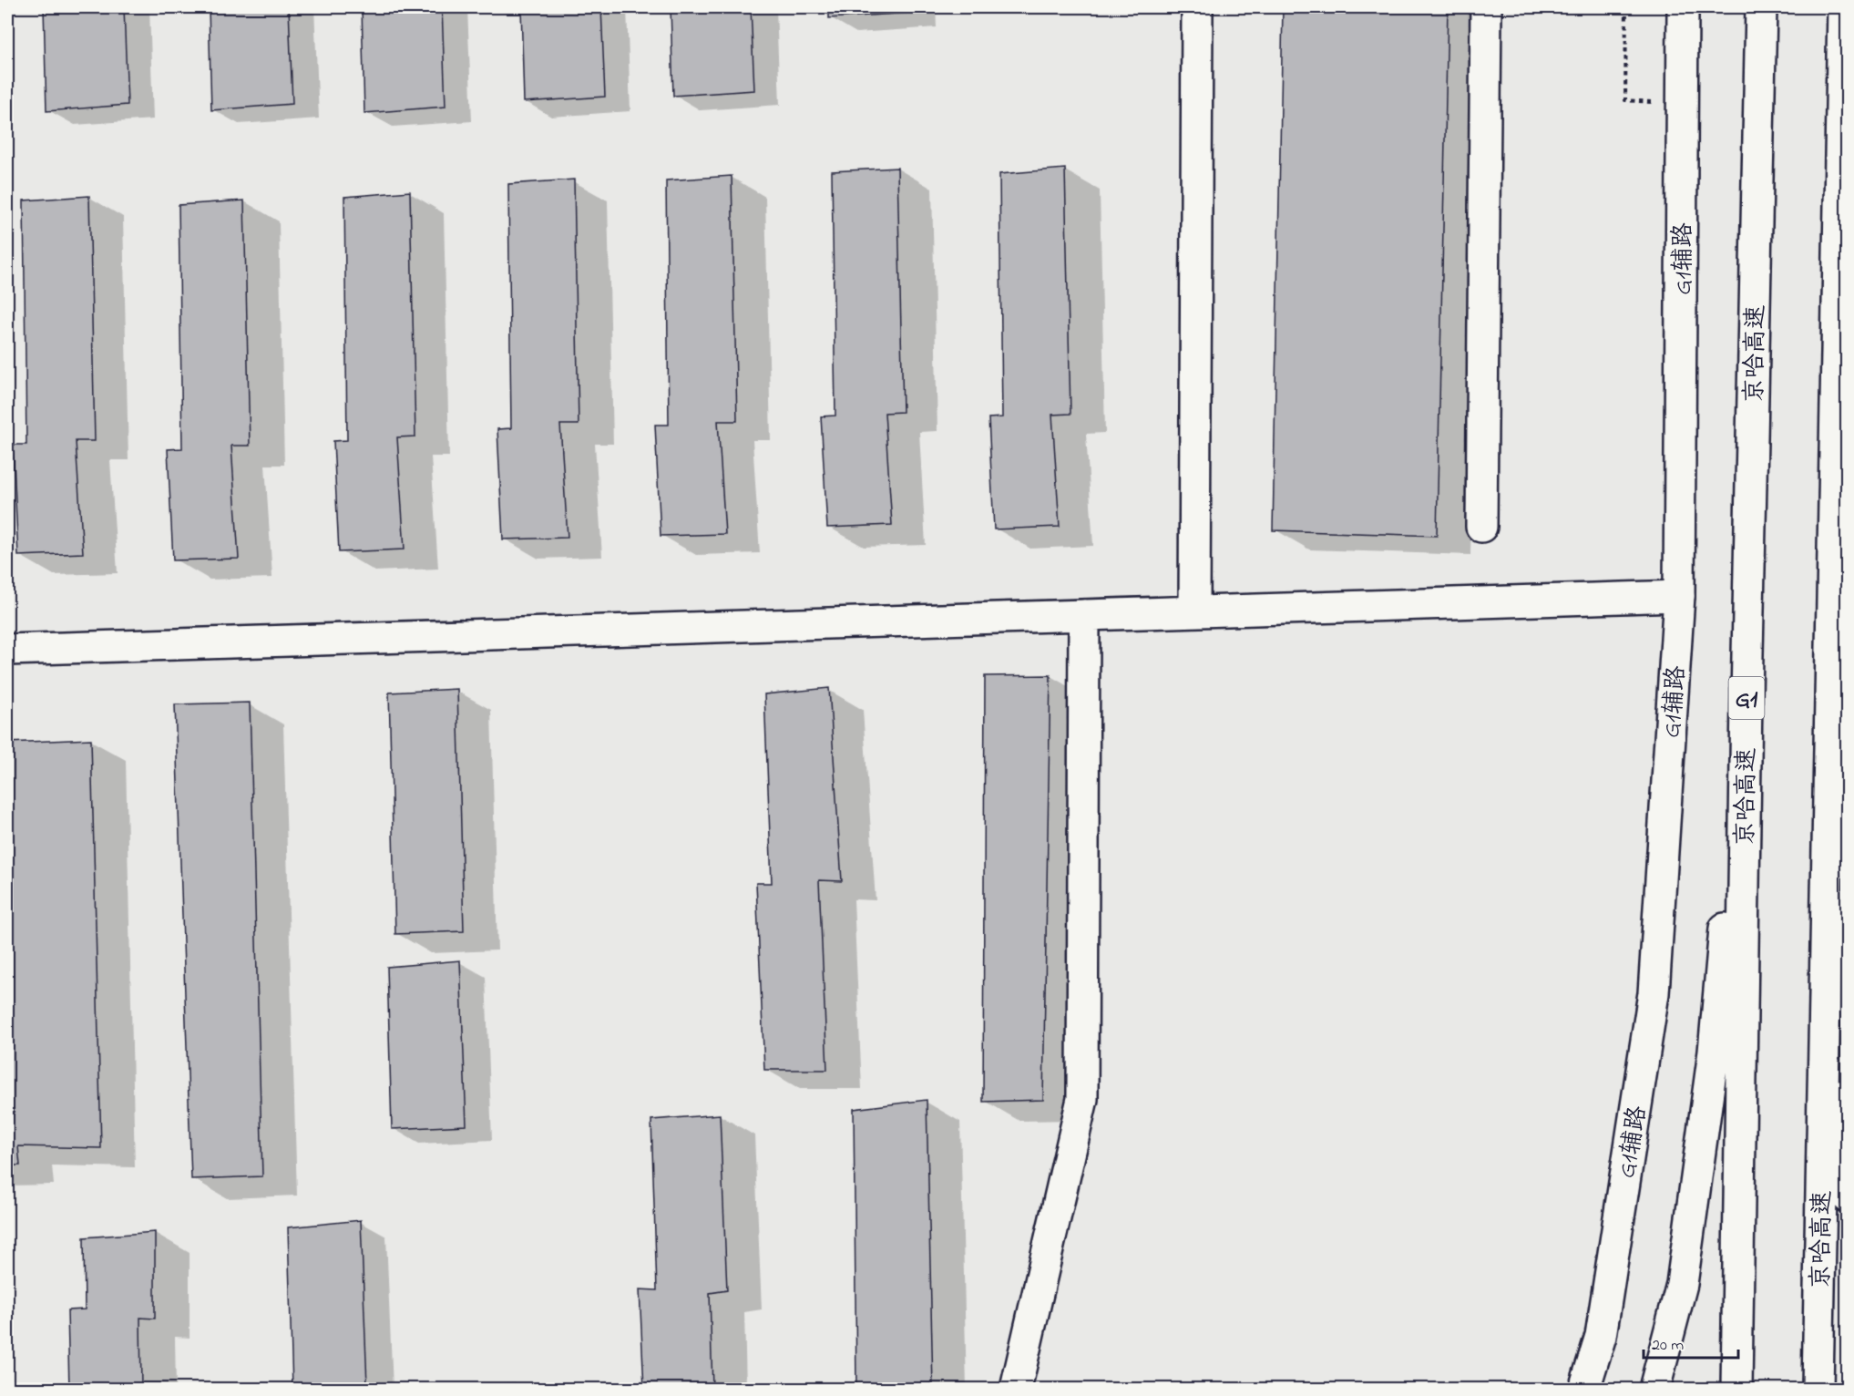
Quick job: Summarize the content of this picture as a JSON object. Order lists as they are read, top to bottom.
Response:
{
  "streets": {
    "main road": ["G1辅路", "京哈高速", "G1"]
  },
  "scale_bar": "20 m"
}
